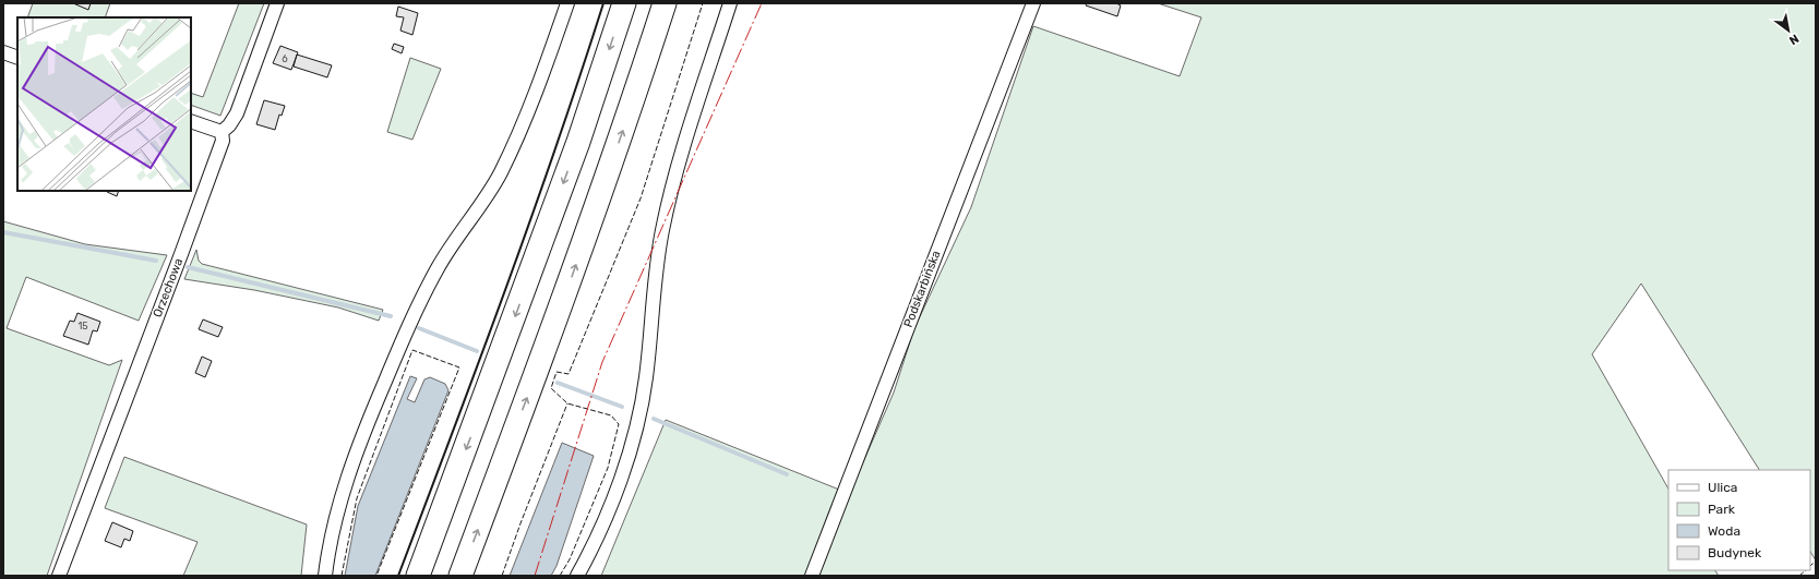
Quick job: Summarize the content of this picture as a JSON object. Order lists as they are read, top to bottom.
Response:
{
  "streets": {
    "street": ["Orzechowa", "Podskarbińska"]
  },
  "house_numbers": ["6", "15"],
  "legend": [
    "Ulica",
    "Park",
    "Woda",
    "Budynek"
  ],
  "north": "bottom right"
}
